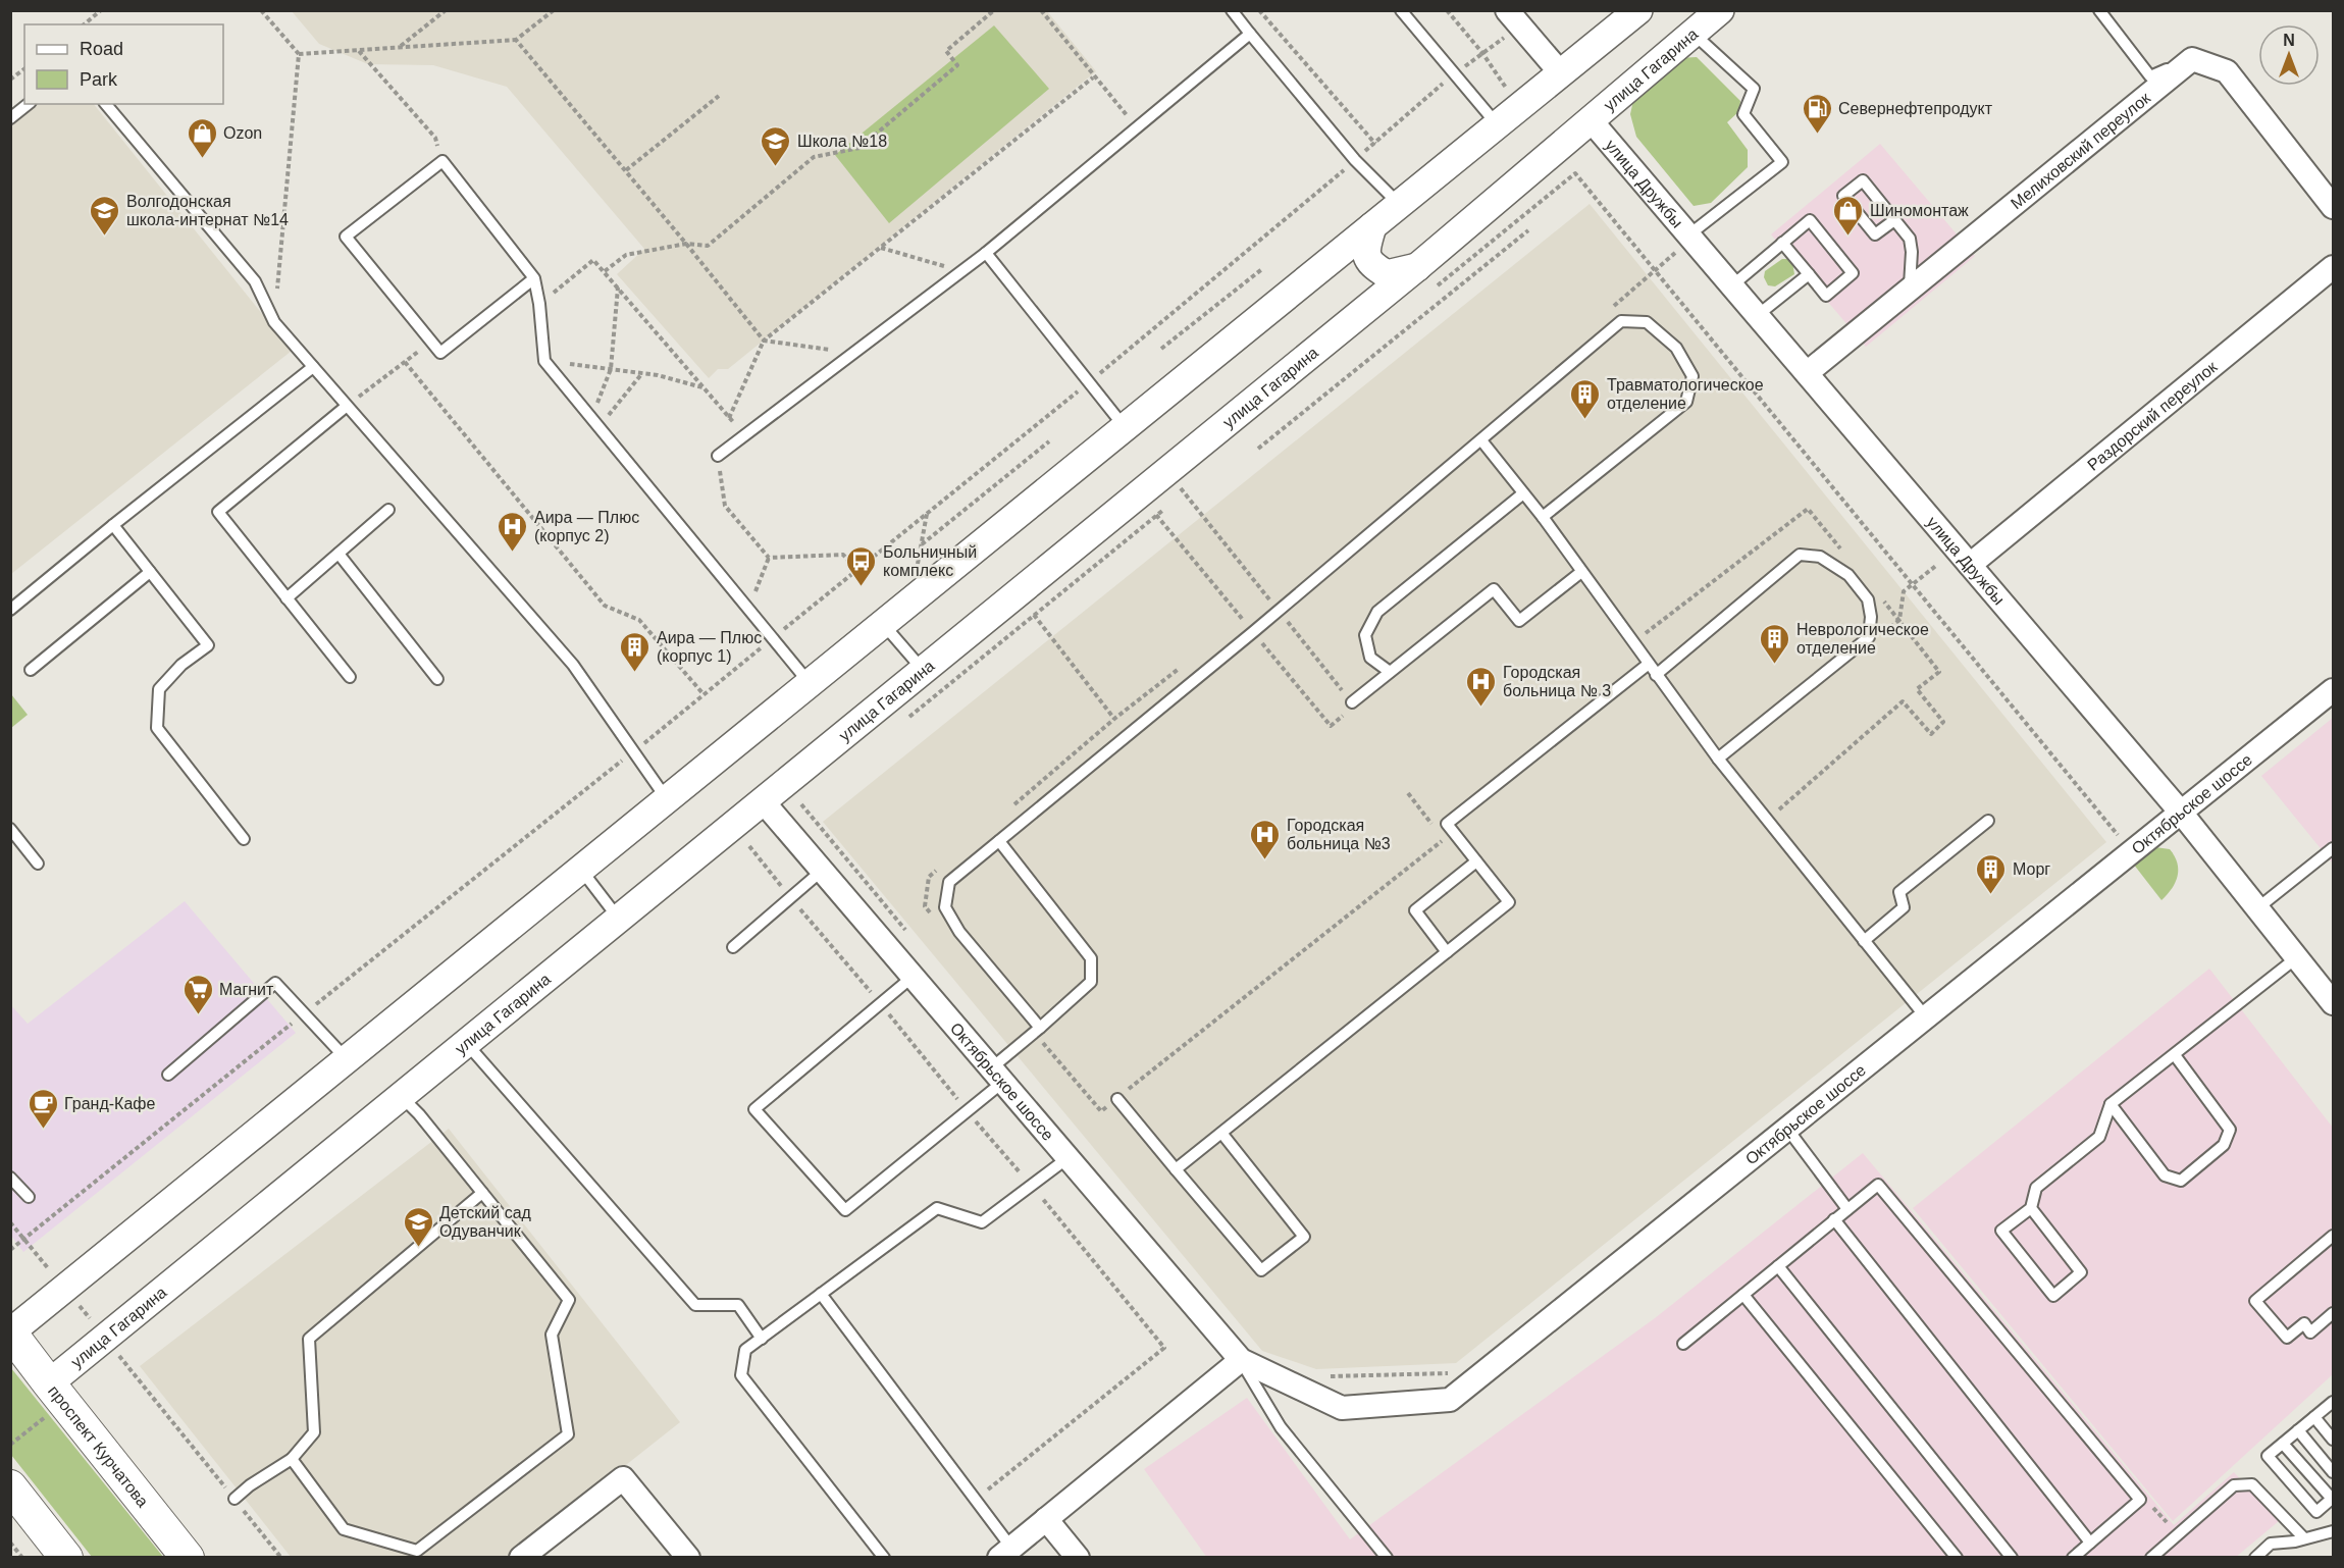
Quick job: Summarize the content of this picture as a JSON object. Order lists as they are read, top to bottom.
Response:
{
  "streets": {
    "main road": ["проспект Курчатова"],
    "street": [
      "улица Гагарина",
      "Мелиховский переулок",
      "улица Дружбы",
      "Раздорский переулок",
      "Октябрьское шоссе"
    ]
  },
  "crossings": [
    ["улица Гагарина", "улица Дружбы"],
    ["улица Гагарина", "Октябрьское шоссе"],
    ["улица Гагарина", "проспект Курчатова"],
    ["Мелиховский переулок", "улица Дружбы"],
    ["улица Дружбы", "Раздорский переулок"],
    ["улица Дружбы", "Октябрьское шоссе"]
  ],
  "places": {
    "fuel station": ["Севернефтепродукт"],
    "shop": ["Ozon", "Шиномонтаж"],
    "school or university": ["Школа №18", "Волгодонская школа-интернат №14", "Детский сад Одуванчик"],
    "building": [
      "Травматологическое отделение",
      "Неврологическое отделение",
      "Аира — Плюс (корпус 1)",
      "Морг"
    ],
    "hospital": ["Аира — Плюс (корпус 2)", "Городская больница № 3", "Городская больница №3"],
    "bus stop": ["Больничный комплекс"],
    "supermarket": ["Магнит"],
    "cafe": ["Гранд-Кафе"]
  },
  "legend": ["Road", "Park"],
  "north": "top"
}
